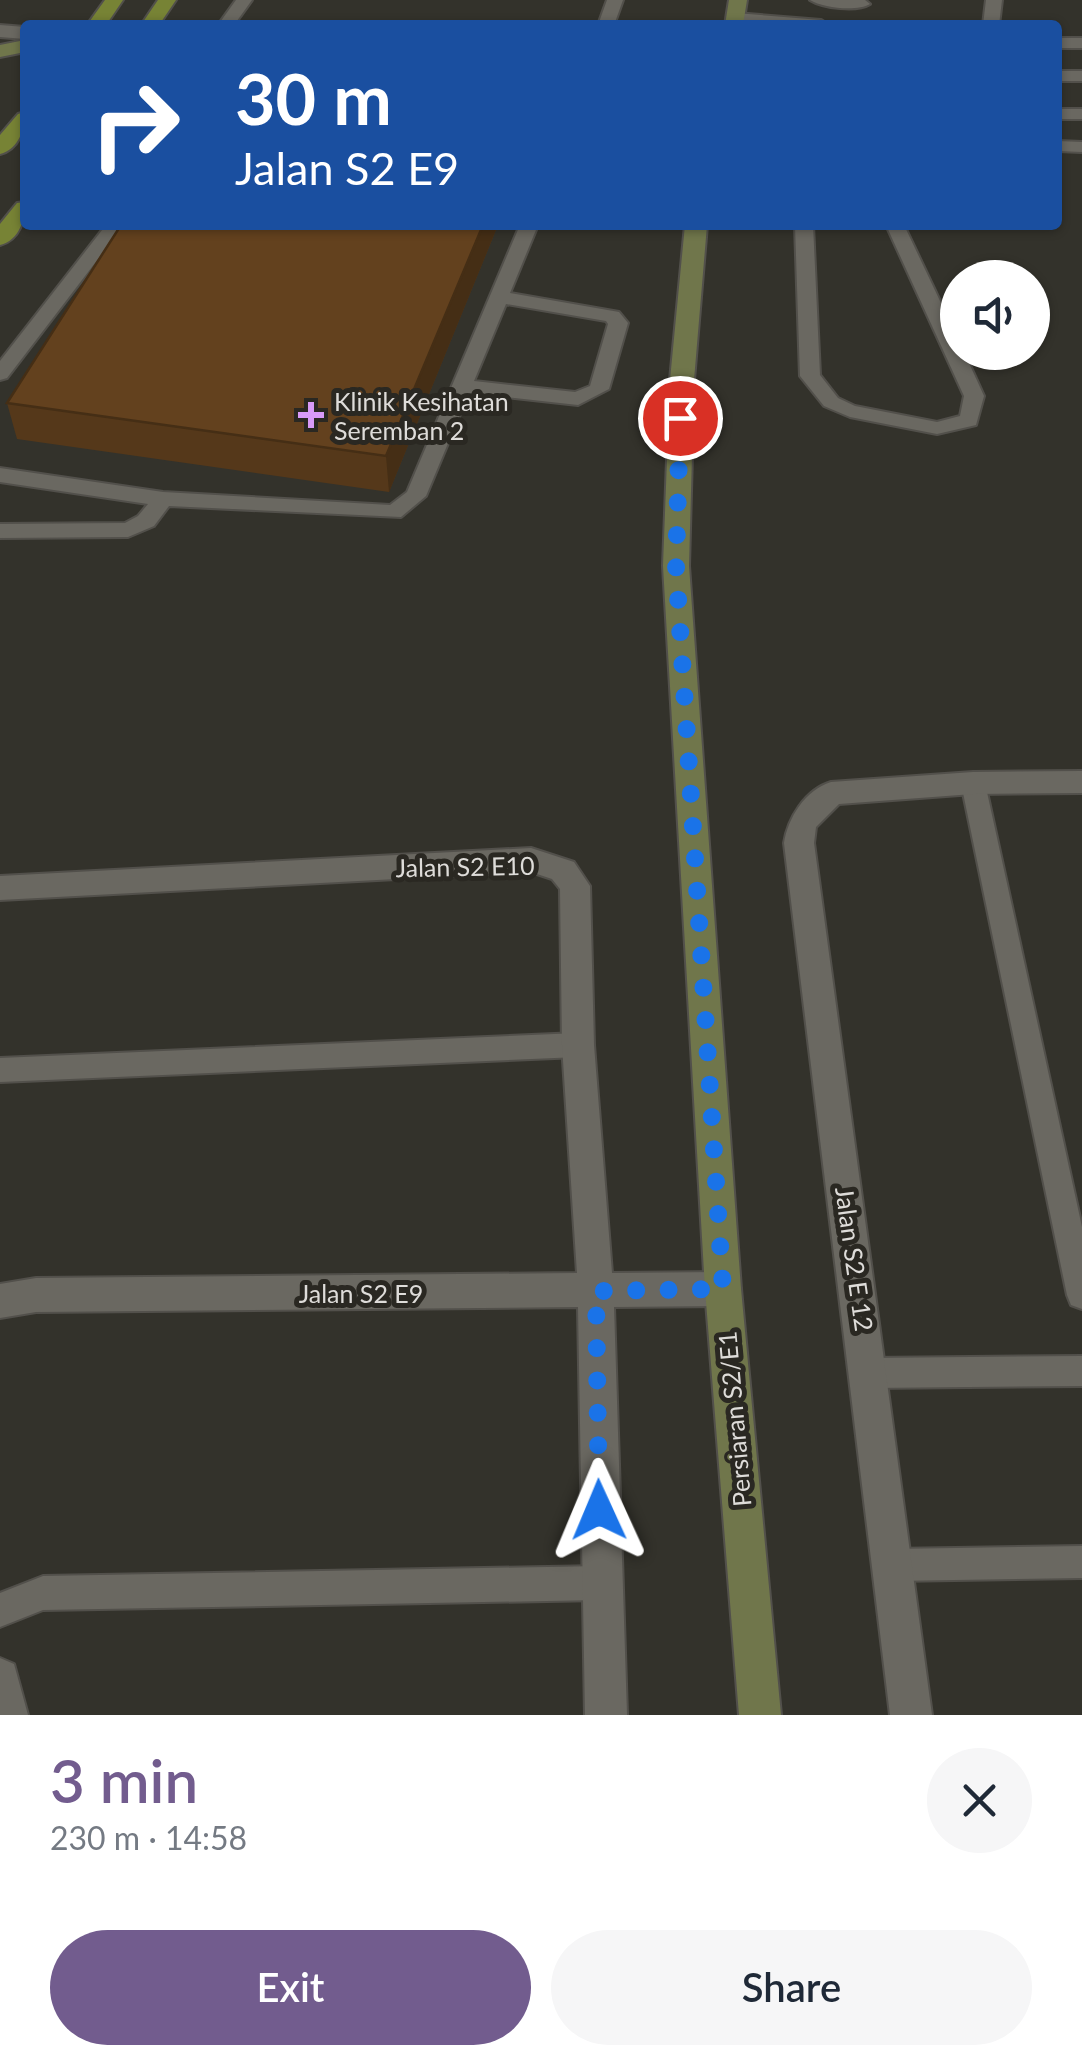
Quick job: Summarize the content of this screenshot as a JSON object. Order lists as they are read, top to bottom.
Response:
{
  "streets": {
    "street": [
      "Jalan S2 E10",
      "Jalan S2 E 12",
      "Jalan S2 E9",
      "Persiaran S2/E1"
    ]
  },
  "crossings": [
    ["Jalan S2 E10", "Jalan S2 E9"],
    ["Jalan S2 E9", "Persiaran S2/E1"]
  ],
  "places": {
    "health": ["Klinik Kesihatan Seremban 2"]
  },
  "page": {
    "turn": ["30 m", "Jalan S2 E9"],
    "heading": ["3 min", "230 m · 14:58"],
    "buttons": ["Exit", "Share"]
  }
}
